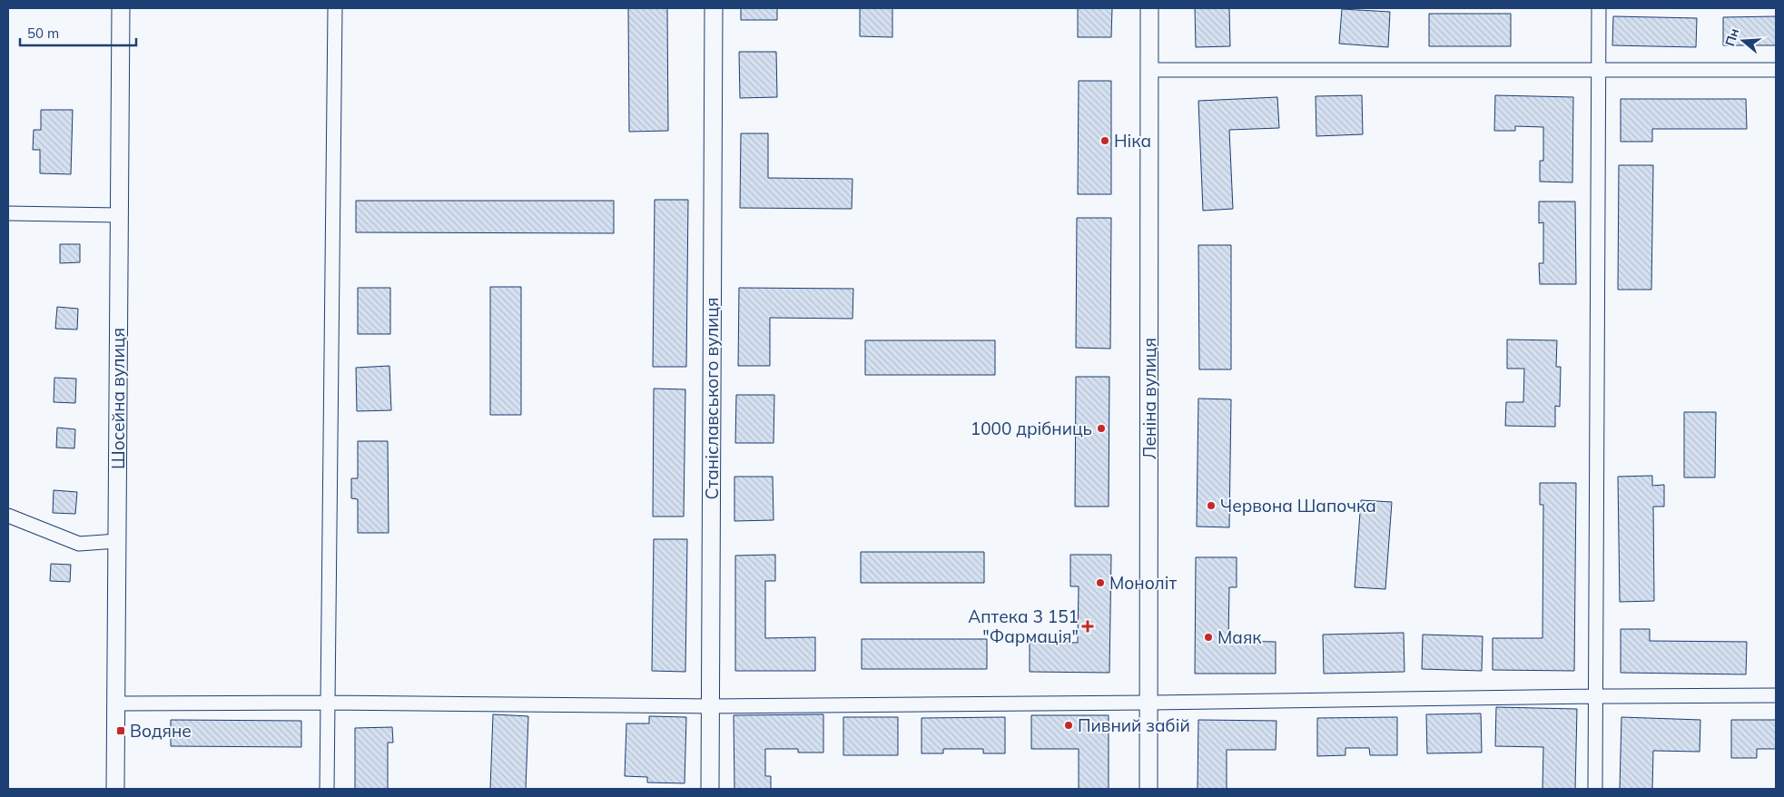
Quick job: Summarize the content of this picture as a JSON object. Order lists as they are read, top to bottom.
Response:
{
  "streets": {
    "street": ["Шосейна вулиця", "Станіславського вулиця", "Леніна вулиця"]
  },
  "places": {
    "other": [
      "Ніка",
      "1000 дрібниць",
      "Червона Шапочка",
      "Моноліт",
      "Маяк",
      "Пивний забій"
    ],
    "health": ["Аптека 3 151 \"Фармація\""],
    "transit": ["Водяне"]
  },
  "scale_bar": "50 m",
  "north": "left"
}
